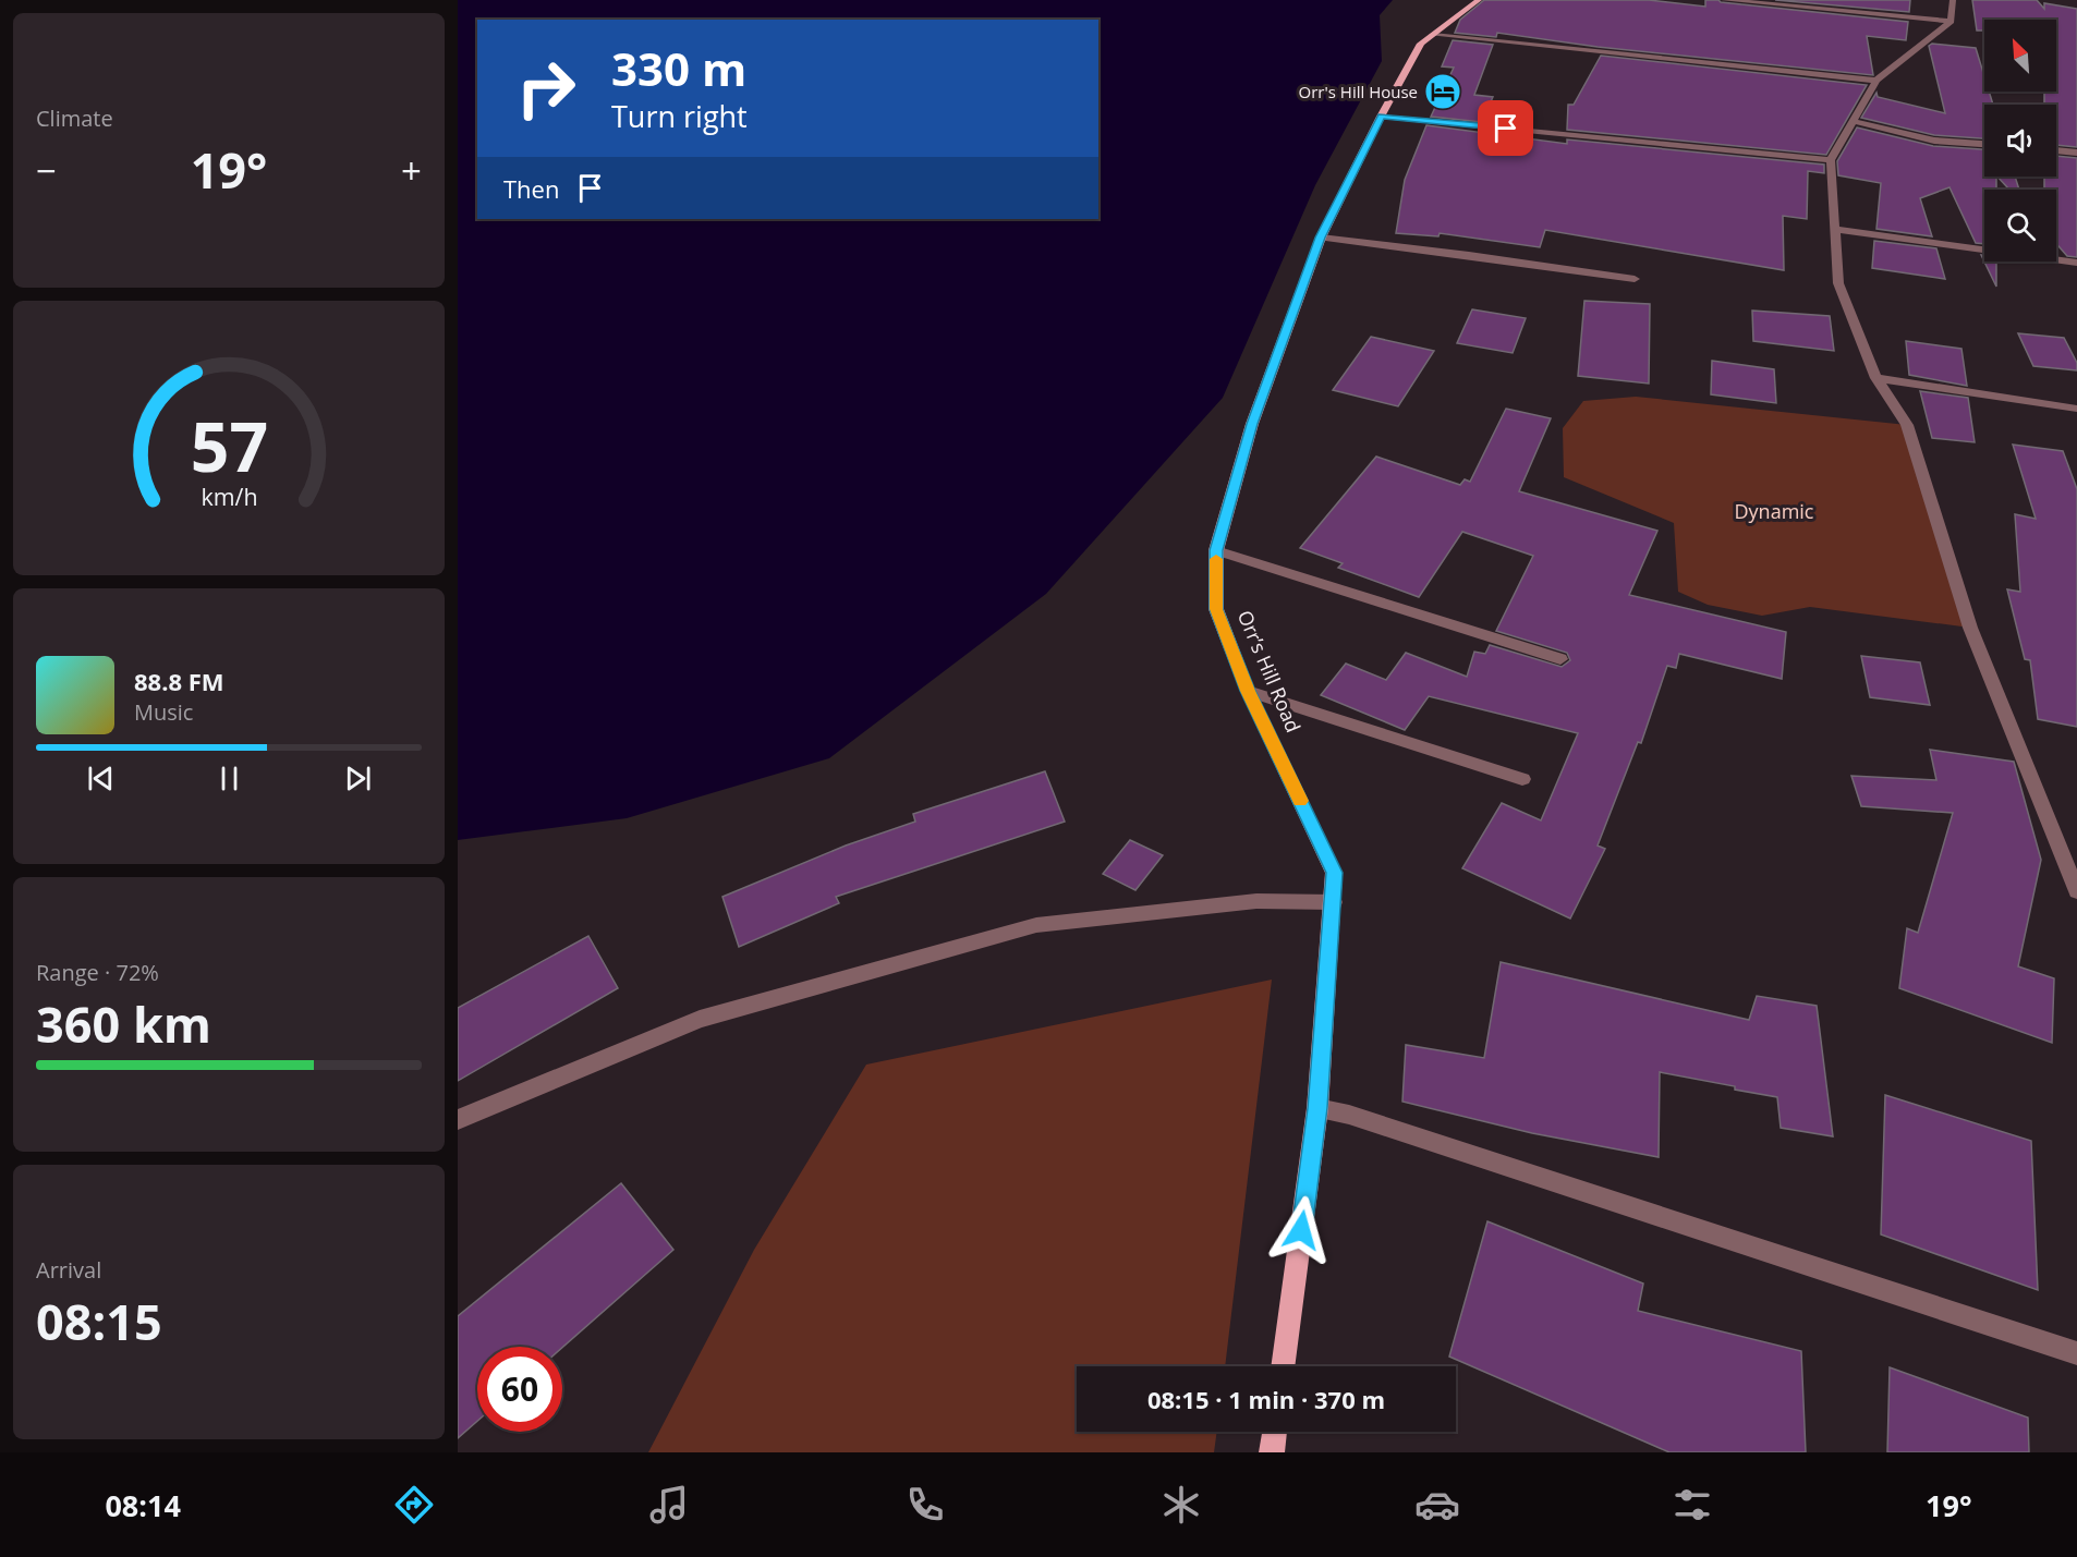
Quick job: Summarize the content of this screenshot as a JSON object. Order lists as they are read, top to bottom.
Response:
{
  "streets": {
    "main road": ["Orr’s Hill Road"]
  },
  "parks": ["Dynamic"],
  "places": {
    "hotel": ["Orr's Hill House"]
  },
  "north": "top left",
  "page": {
    "tile": [
      "Climate",
      ["Range · 72%", "360 km"],
      ["Arrival", "08:15"]
    ],
    "turn": ["330 m", "Turn right"],
    "heat": ["−", "19°", "+"],
    "then": "Then",
    "song": ["88.8 FM", "Music"],
    "limit": "60",
    "trip": "08:15 · 1 min · 370 m",
    "tabs": ["08:14", "19°"],
    "gauge": ["57", "km/h"]
  }
}
